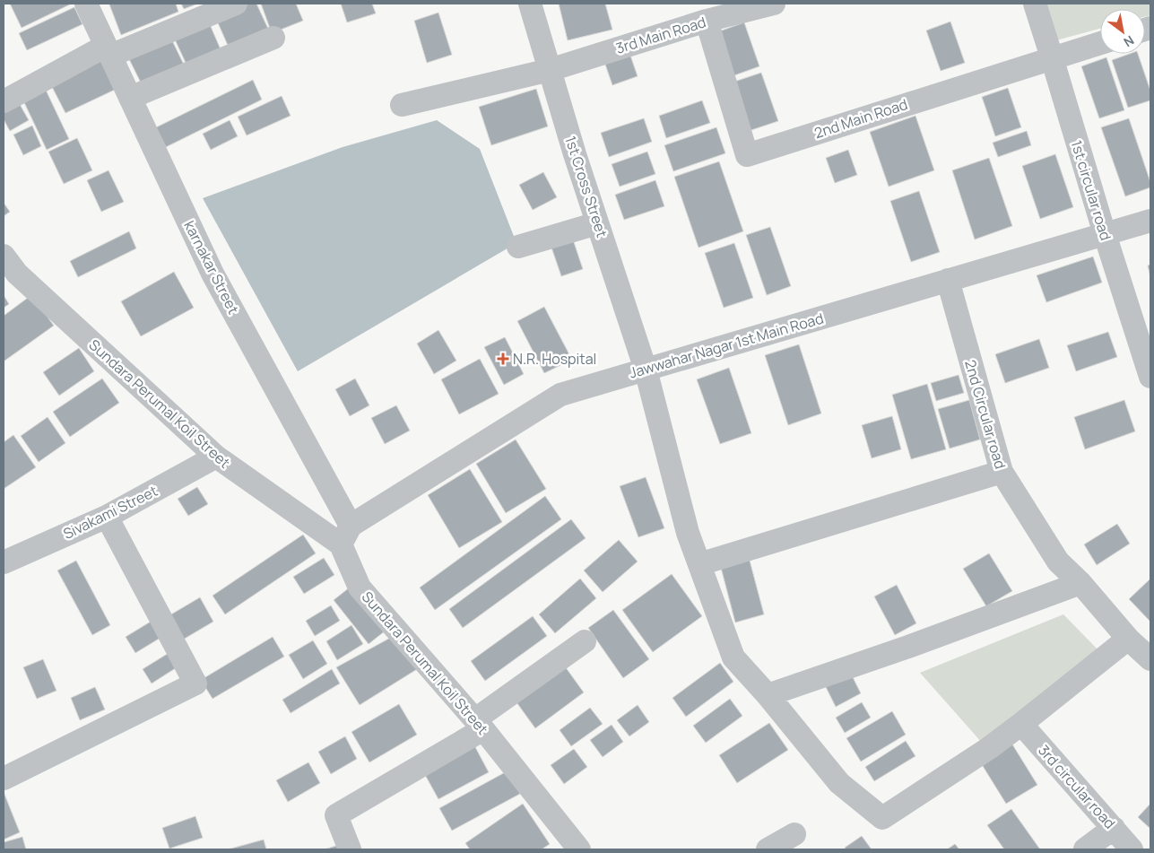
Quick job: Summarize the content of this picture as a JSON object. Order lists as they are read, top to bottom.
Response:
{
  "streets": {
    "street": [
      "3rd Main Road",
      "2nd Main Road",
      "1st Cross Street",
      "1st circular road",
      "karnakar Street",
      "Jawwahar Nagar 1st Main Road",
      "Sundara Perumal Koil Street",
      "2nd Circular road",
      "Sivakami Street",
      "3rd circular road"
    ]
  },
  "crossings": [
    ["3rd Main Road", "2nd Main Road"],
    ["3rd Main Road", "1st Cross Street"],
    ["2nd Main Road", "1st circular road"],
    ["1st Cross Street", "Jawwahar Nagar 1st Main Road"],
    ["1st Cross Street", "3rd circular road"],
    ["1st circular road", "Jawwahar Nagar 1st Main Road"],
    ["karnakar Street", "Jawwahar Nagar 1st Main Road"],
    ["karnakar Street", "Sundara Perumal Koil Street"],
    ["Jawwahar Nagar 1st Main Road", "Sundara Perumal Koil Street"],
    ["Jawwahar Nagar 1st Main Road", "2nd Circular road"],
    ["Sundara Perumal Koil Street", "Sivakami Street"]
  ],
  "places": {
    "health": ["N.R. Hospital"]
  },
  "north": "bottom right"
}
